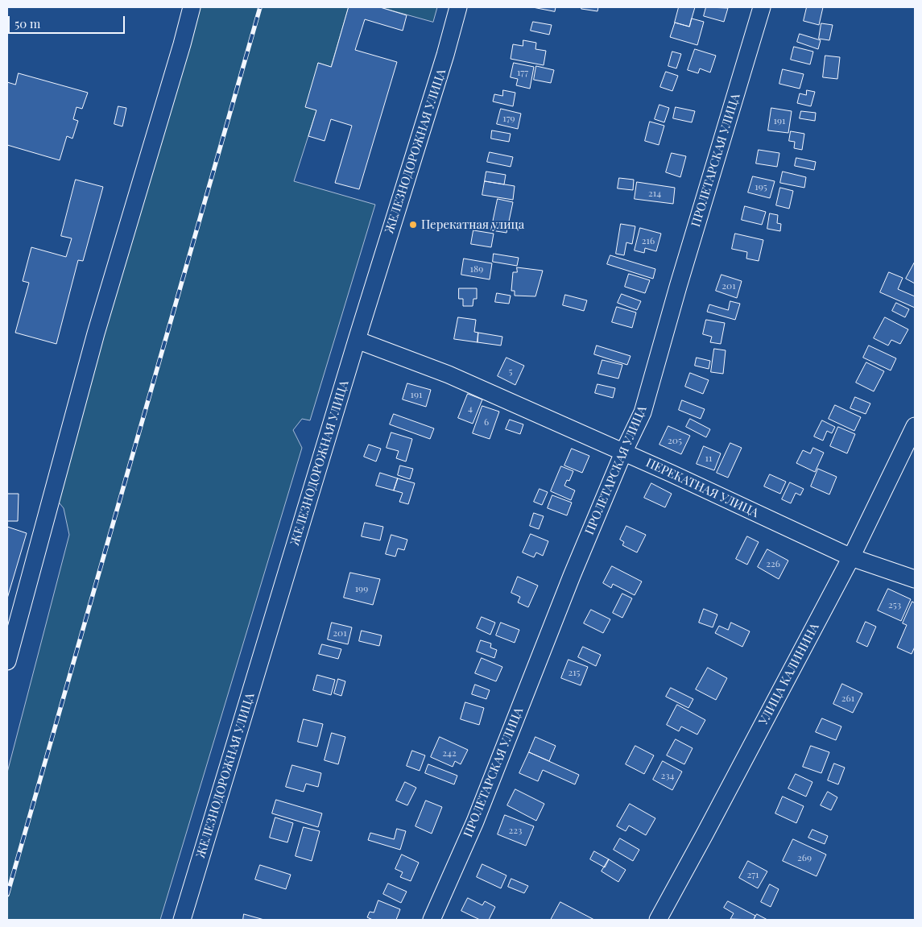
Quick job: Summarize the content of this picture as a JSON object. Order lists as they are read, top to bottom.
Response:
{
  "streets": {
    "street": [
      "ЖЕЛЕЗНОДОРОЖНАЯ УЛИЦА",
      "ПРОЛЕТАРСКАЯ УЛИЦА",
      "ПЕРЕКАТНАЯ УЛИЦА",
      "УЛИЦА КАЛИНИНА"
    ]
  },
  "crossings": [
    ["ЖЕЛЕЗНОДОРОЖНАЯ УЛИЦА", "ПЕРЕКАТНАЯ УЛИЦА"],
    ["ПРОЛЕТАРСКАЯ УЛИЦА", "ПЕРЕКАТНАЯ УЛИЦА"],
    ["ПЕРЕКАТНАЯ УЛИЦА", "УЛИЦА КАЛИНИНА"]
  ],
  "places": ["Перекатная улица"],
  "house_numbers": [
    "177",
    "179",
    "191",
    "195",
    "214",
    "216",
    "189",
    "201",
    "5",
    "191",
    "4",
    "6",
    "205",
    "11",
    "226",
    "199",
    "253",
    "201",
    "215",
    "261",
    "242",
    "234",
    "223",
    "269",
    "271"
  ],
  "scale_bar": "50 m"
}
